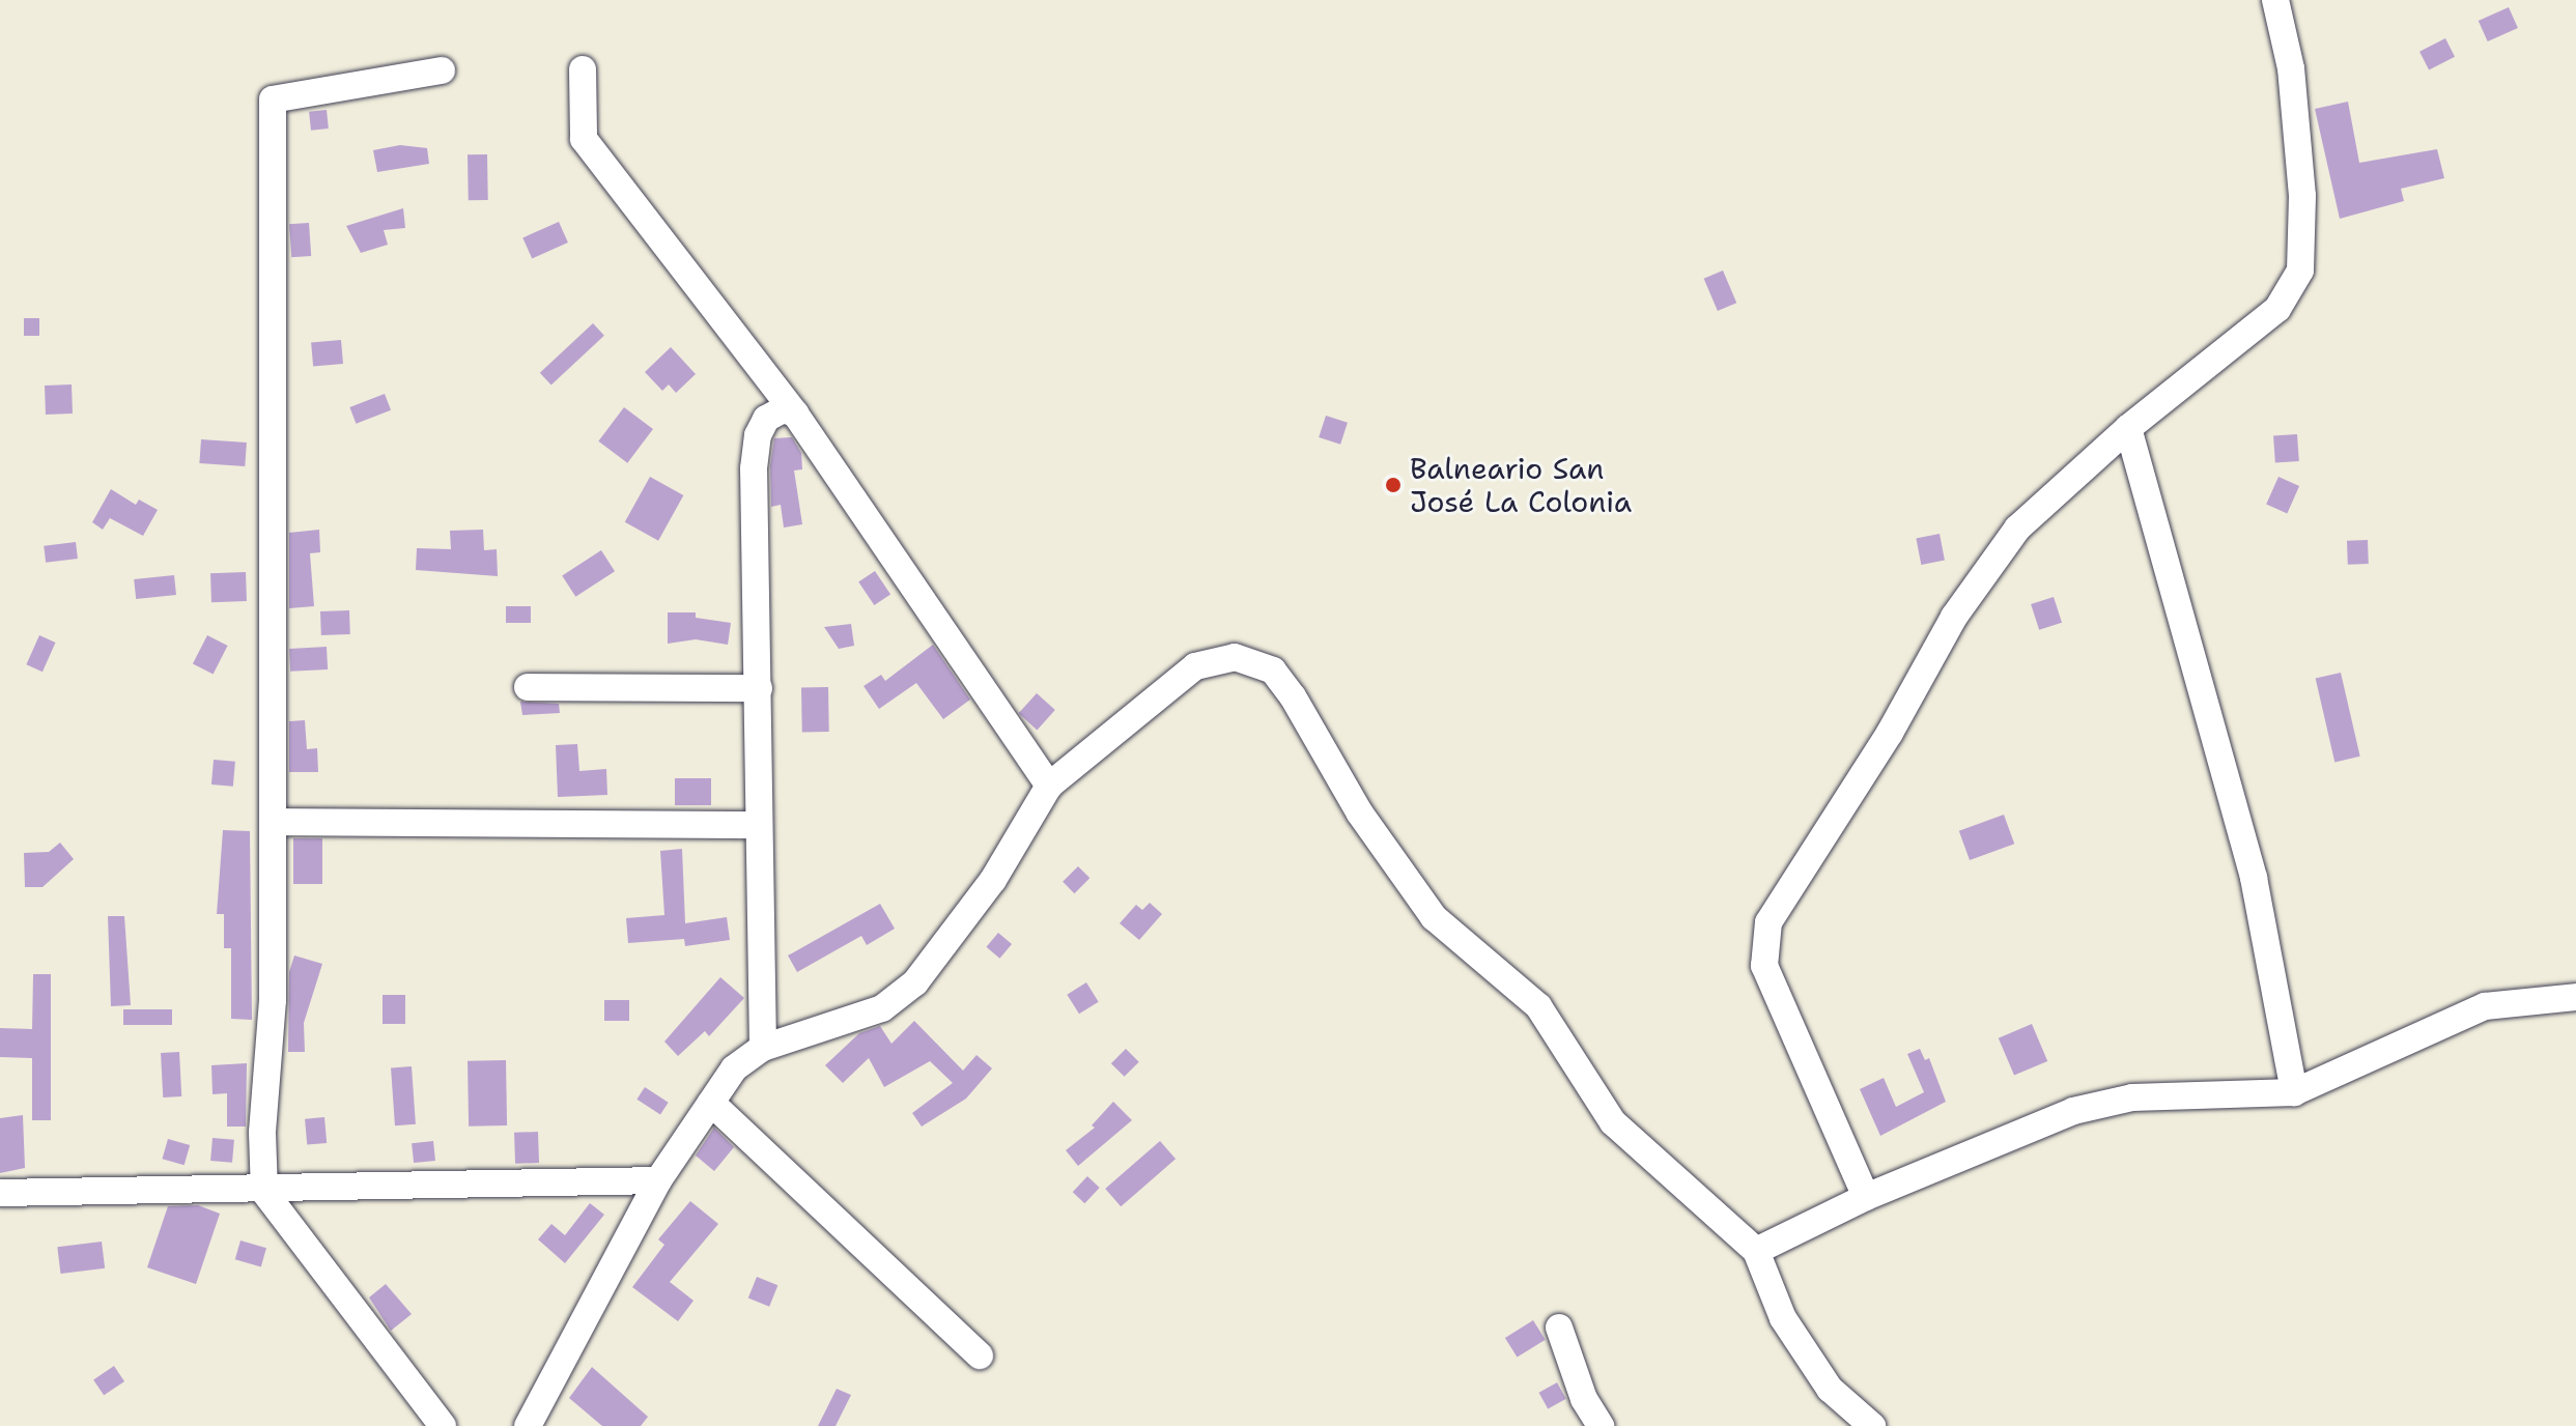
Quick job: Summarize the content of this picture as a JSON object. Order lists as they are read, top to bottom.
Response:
{
  "places": ["Balneario San José La Colonia"]
}
